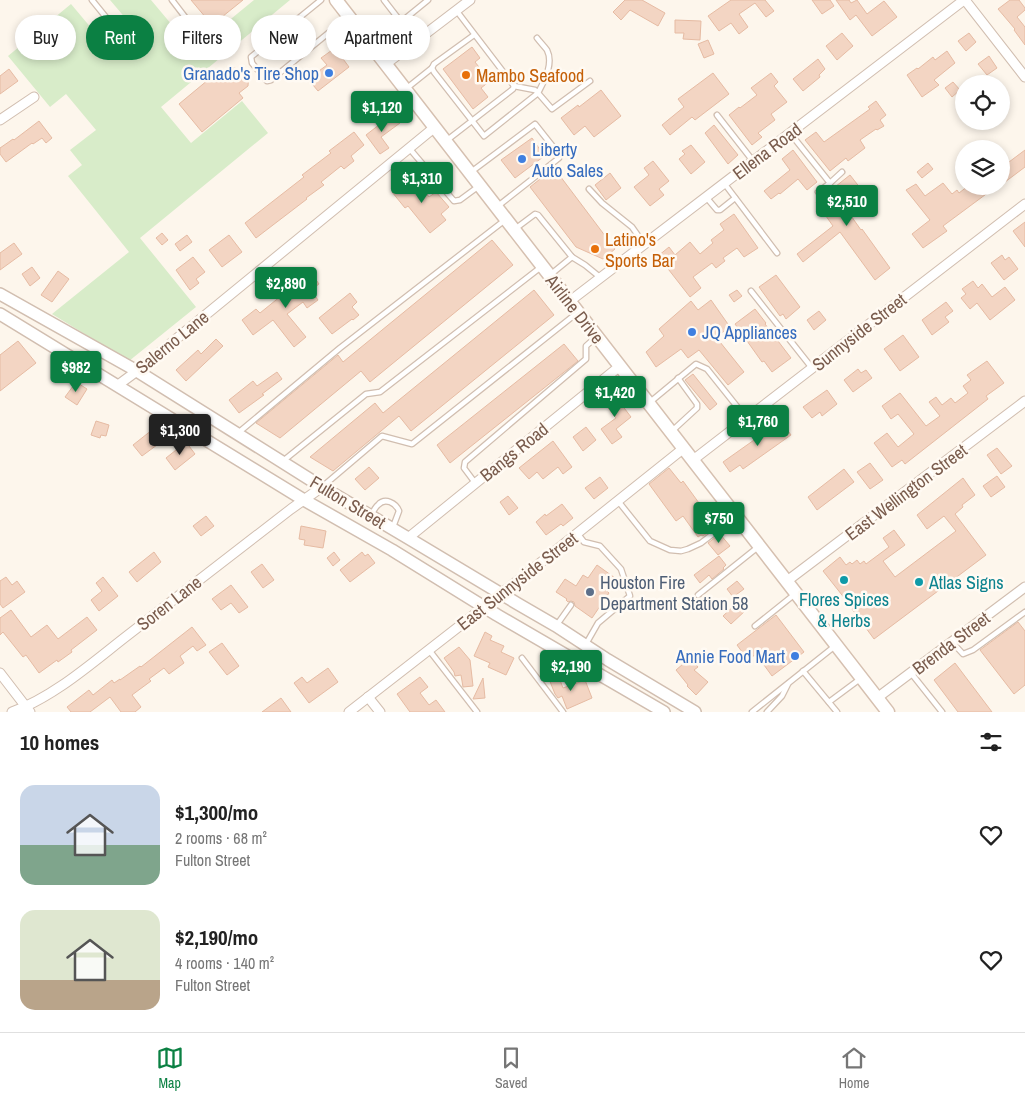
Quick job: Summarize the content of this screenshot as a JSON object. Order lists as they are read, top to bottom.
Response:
{
  "streets": {
    "main road": ["Airline Drive"],
    "street": [
      "Ellena Road",
      "Sunnyside Street",
      "Salerno Lane",
      "Bangs Road",
      "East Wellington Street",
      "Fulton Street",
      "East Sunnyside Street",
      "Soren Lane",
      "Brenda Street"
    ]
  },
  "crossings": [
    ["Ellena Road", "Airline Drive"],
    ["Airline Drive", "Sunnyside Street"],
    ["Airline Drive", "Salerno Lane"],
    ["Airline Drive", "Bangs Road"],
    ["Airline Drive", "East Wellington Street"],
    ["Airline Drive", "East Sunnyside Street"],
    ["Airline Drive", "Brenda Street"],
    ["Salerno Lane", "Fulton Street"],
    ["Bangs Road", "Fulton Street"],
    ["Fulton Street", "East Sunnyside Street"],
    ["Fulton Street", "Soren Lane"]
  ],
  "places": [
    "Granado's Tire Shop",
    "Mambo Seafood",
    "Liberty Auto Sales",
    "Latino's Sports Bar",
    "JQ Appliances",
    "Flores Spices & Herbs",
    "Atlas Signs",
    "Houston Fire Department Station 58",
    "Annie Food Mart"
  ],
  "page": {
    "chip": [
      "Buy",
      "Rent",
      "Filters",
      "New",
      "Apartment"
    ],
    "price": [
      "$1,120",
      "$1,310",
      "$2,510",
      "$2,890",
      "$982",
      "$1,420",
      "$1,760",
      "$1,300",
      "$750",
      "$2,190"
    ],
    "heading": "10 homes",
    "list": [
      {
        "name": "$1,300/mo",
        "note": "2 rooms · 68 m² · Fulton Street"
      },
      {
        "name": "$2,190/mo",
        "note": "4 rooms · 140 m² · Fulton Street"
      }
    ],
    "tabs": ["Map", "Saved", "Home"]
  }
}
